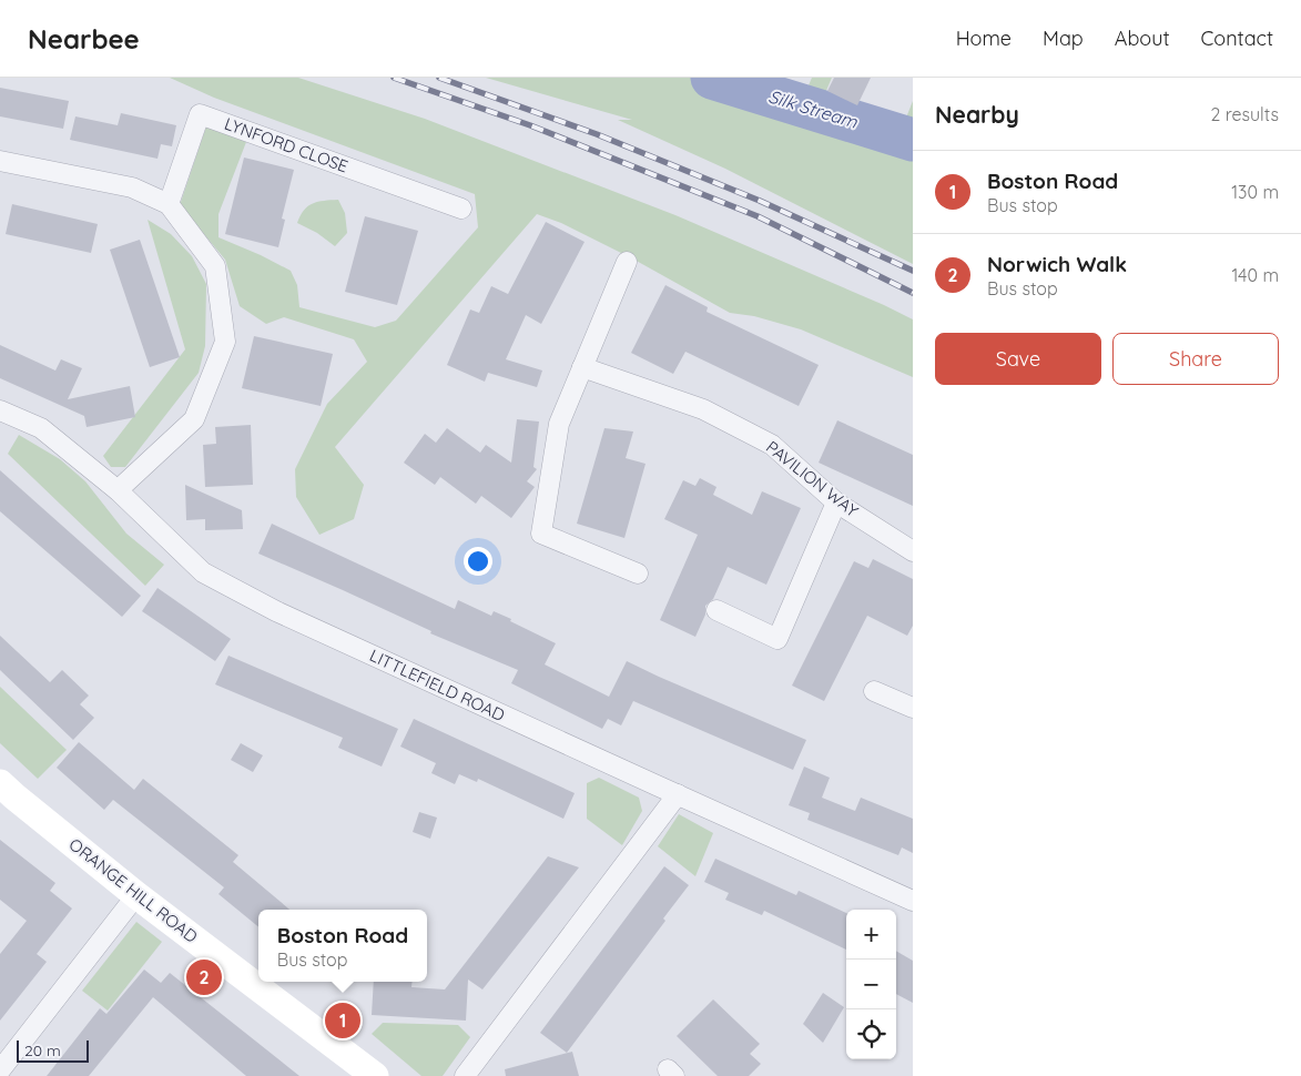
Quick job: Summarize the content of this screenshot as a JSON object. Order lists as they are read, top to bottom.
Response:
{
  "streets": {
    "street": [
      "LYNFORD CLOSE",
      "PAVILION WAY",
      "LITTLEFIELD ROAD",
      "ORANGE HILL ROAD"
    ]
  },
  "water": ["Silk Stream"],
  "scale_bar": "20 m",
  "page": {
    "header": "Nearbee",
    "nav": [
      "Home",
      "Map",
      "About",
      "Contact"
    ],
    "heading": ["Nearby", "2 results"],
    "list": [
      {
        "mark": "1",
        "name": "Boston Road",
        "note": "Bus stop",
        "value": "130 m"
      },
      {
        "mark": "2",
        "name": "Norwich Walk",
        "note": "Bus stop",
        "value": "140 m"
      }
    ],
    "buttons": ["Save", "Share"],
    "map_buttons": ["+", "−"],
    "popup": ["Boston Road", "Bus stop"],
    "pins": ["2", "1"],
    "scale": "20 m"
  }
}
